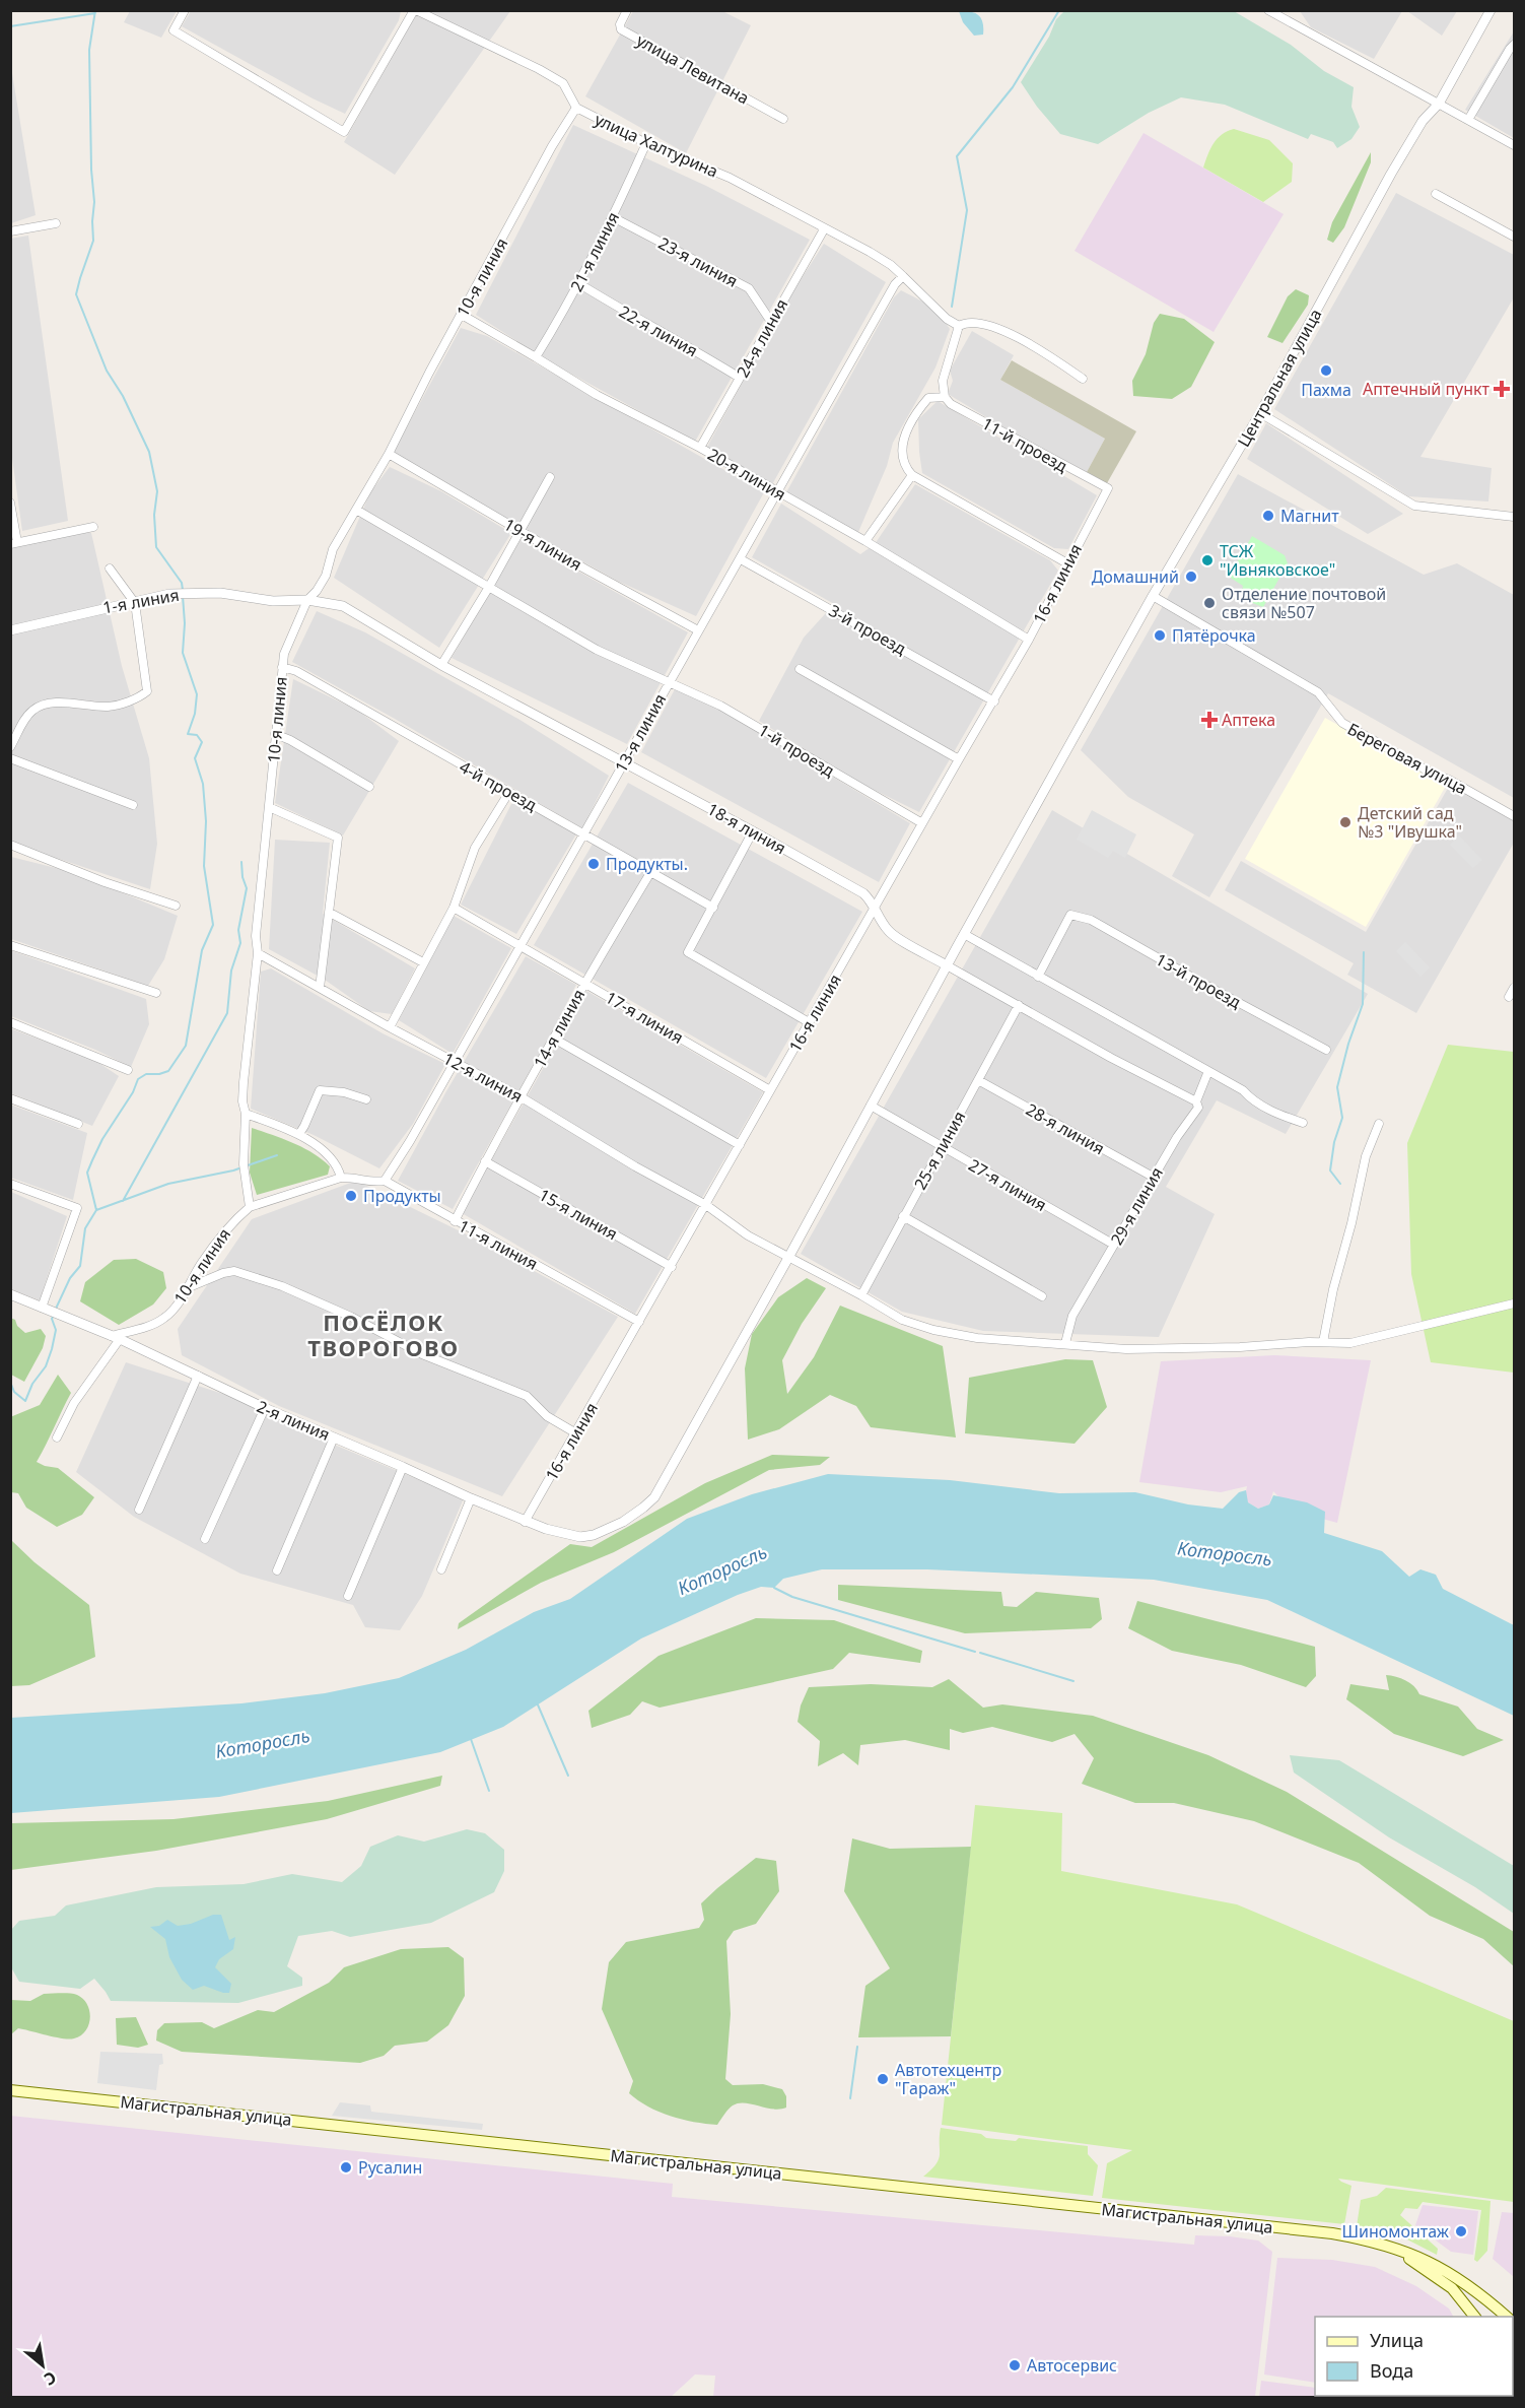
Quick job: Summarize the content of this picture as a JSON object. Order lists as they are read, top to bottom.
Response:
{
  "streets": {
    "main road": ["Магистральная улица"],
    "street": [
      "улица Левитана",
      "улица Халтурина",
      "21-я линия",
      "23-я линия",
      "10-я линия",
      "22-я линия",
      "24-я линия",
      "Центральная улица",
      "11-й проезд",
      "20-я линия",
      "19-я линия",
      "16-я линия",
      "1-я линия",
      "3-й проезд",
      "13-я линия",
      "1-й проезд",
      "Береговая улица",
      "4-й проезд",
      "18-я линия",
      "13-й проезд",
      "17-я линия",
      "14-я линия",
      "12-я линия",
      "28-я линия",
      "25-я линия",
      "27-я линия",
      "29-я линия",
      "15-я линия",
      "11-я линия",
      "2-я линия"
    ]
  },
  "crossings": [
    ["улица Халтурина", "21-я линия"],
    ["улица Халтурина", "10-я линия"],
    ["улица Халтурина", "24-я линия"],
    ["улица Халтурина", "13-я линия"],
    ["21-я линия", "23-я линия"],
    ["21-я линия", "22-я линия"],
    ["21-я линия", "20-я линия"],
    ["23-я линия", "24-я линия"],
    ["10-я линия", "20-я линия"],
    ["10-я линия", "19-я линия"],
    ["10-я линия", "1-й проезд"],
    ["10-я линия", "4-й проезд"],
    ["10-я линия", "18-я линия"],
    ["10-я линия", "12-я линия"],
    ["10-я линия", "11-я линия"],
    ["10-я линия", "2-я линия"],
    ["22-я линия", "24-я линия"],
    ["24-я линия", "20-я линия"],
    ["Центральная улица", "Береговая улица"],
    ["11-й проезд", "16-я линия"],
    ["20-я линия", "16-я линия"],
    ["20-я линия", "13-я линия"],
    ["19-я линия", "13-я линия"],
    ["16-я линия", "3-й проезд"],
    ["16-я линия", "1-й проезд"],
    ["16-я линия", "18-я линия"],
    ["16-я линия", "17-я линия"],
    ["16-я линия", "12-я линия"],
    ["16-я линия", "15-я линия"],
    ["16-я линия", "11-я линия"],
    ["16-я линия", "2-я линия"],
    ["1-я линия", "18-я линия"],
    ["3-й проезд", "13-я линия"],
    ["13-я линия", "1-й проезд"],
    ["13-я линия", "4-й проезд"],
    ["13-я линия", "18-я линия"],
    ["13-я линия", "17-я линия"],
    ["13-я линия", "12-я линия"],
    ["13-я линия", "11-я линия"],
    ["4-й проезд", "14-я линия"],
    ["18-я линия", "25-я линия"],
    ["18-я линия", "29-я линия"],
    ["17-я линия", "14-я линия"],
    ["14-я линия", "12-я линия"],
    ["14-я линия", "15-я линия"],
    ["14-я линия", "11-я линия"],
    ["12-я линия", "25-я линия"],
    ["12-я линия", "29-я линия"],
    ["28-я линия", "25-я линия"],
    ["28-я линия", "29-я линия"],
    ["25-я линия", "27-я линия"],
    ["27-я линия", "29-я линия"]
  ],
  "districts": ["ПОСЁЛОК ТВОРОГОВО"],
  "water": ["Которосль"],
  "places": {
    "other": [
      "Пахма",
      "Магнит",
      "ТСЖ \"Ивняковское\"",
      "Домашний",
      "Отделение почтовой связи №507",
      "Пятёрочка",
      "Детский сад №3 \"Ивушка\"",
      "Продукты.",
      "Продукты",
      "Автотехцентр \"Гараж\"",
      "Русалин",
      "Шиномонтаж",
      "Автосервис"
    ],
    "health": ["Аптечный пункт", "Аптека"]
  },
  "legend": ["Улица", "Вода"],
  "north": "bottom right"
}
